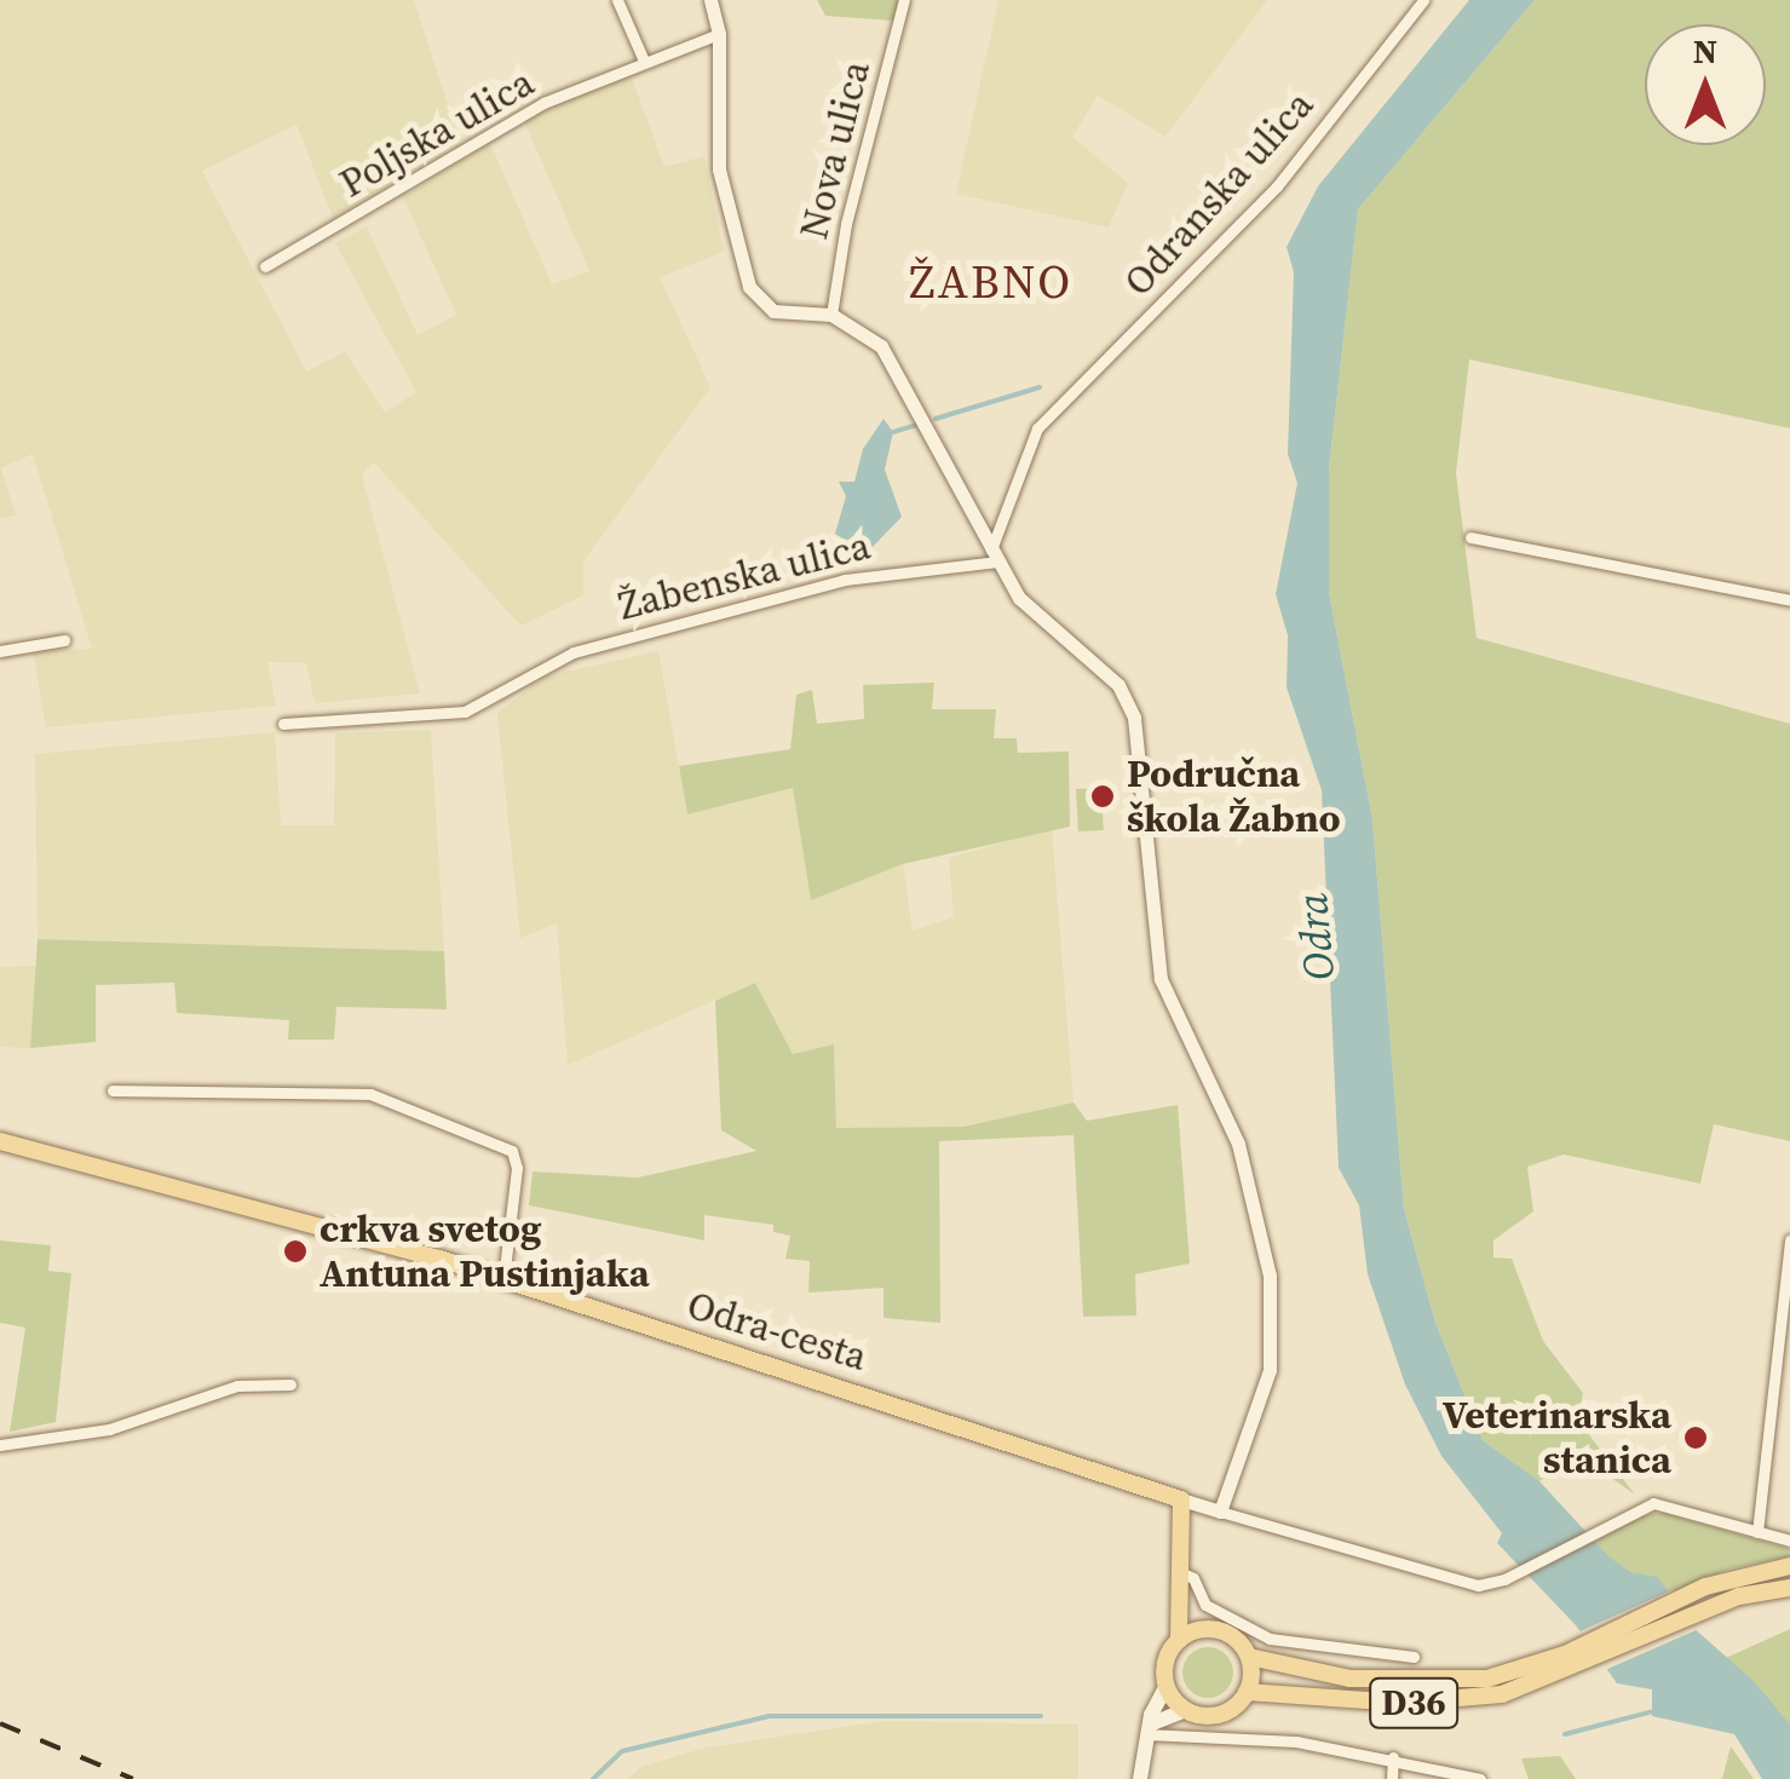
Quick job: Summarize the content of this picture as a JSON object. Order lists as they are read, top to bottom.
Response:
{
  "streets": {
    "main road": ["Odra-cesta", "D36"],
    "street": [
      "Poljska ulica",
      "Nova ulica",
      "Odranska ulica",
      "Žabenska ulica"
    ]
  },
  "crossings": [
    ["Odranska ulica", "Žabenska ulica"]
  ],
  "districts": ["ŽABNO"],
  "water": ["Odra"],
  "places": ["Područna škola Žabno", "crkva svetog Antuna Pustinjaka", "Veterinarska stanica"],
  "north": "top"
}
